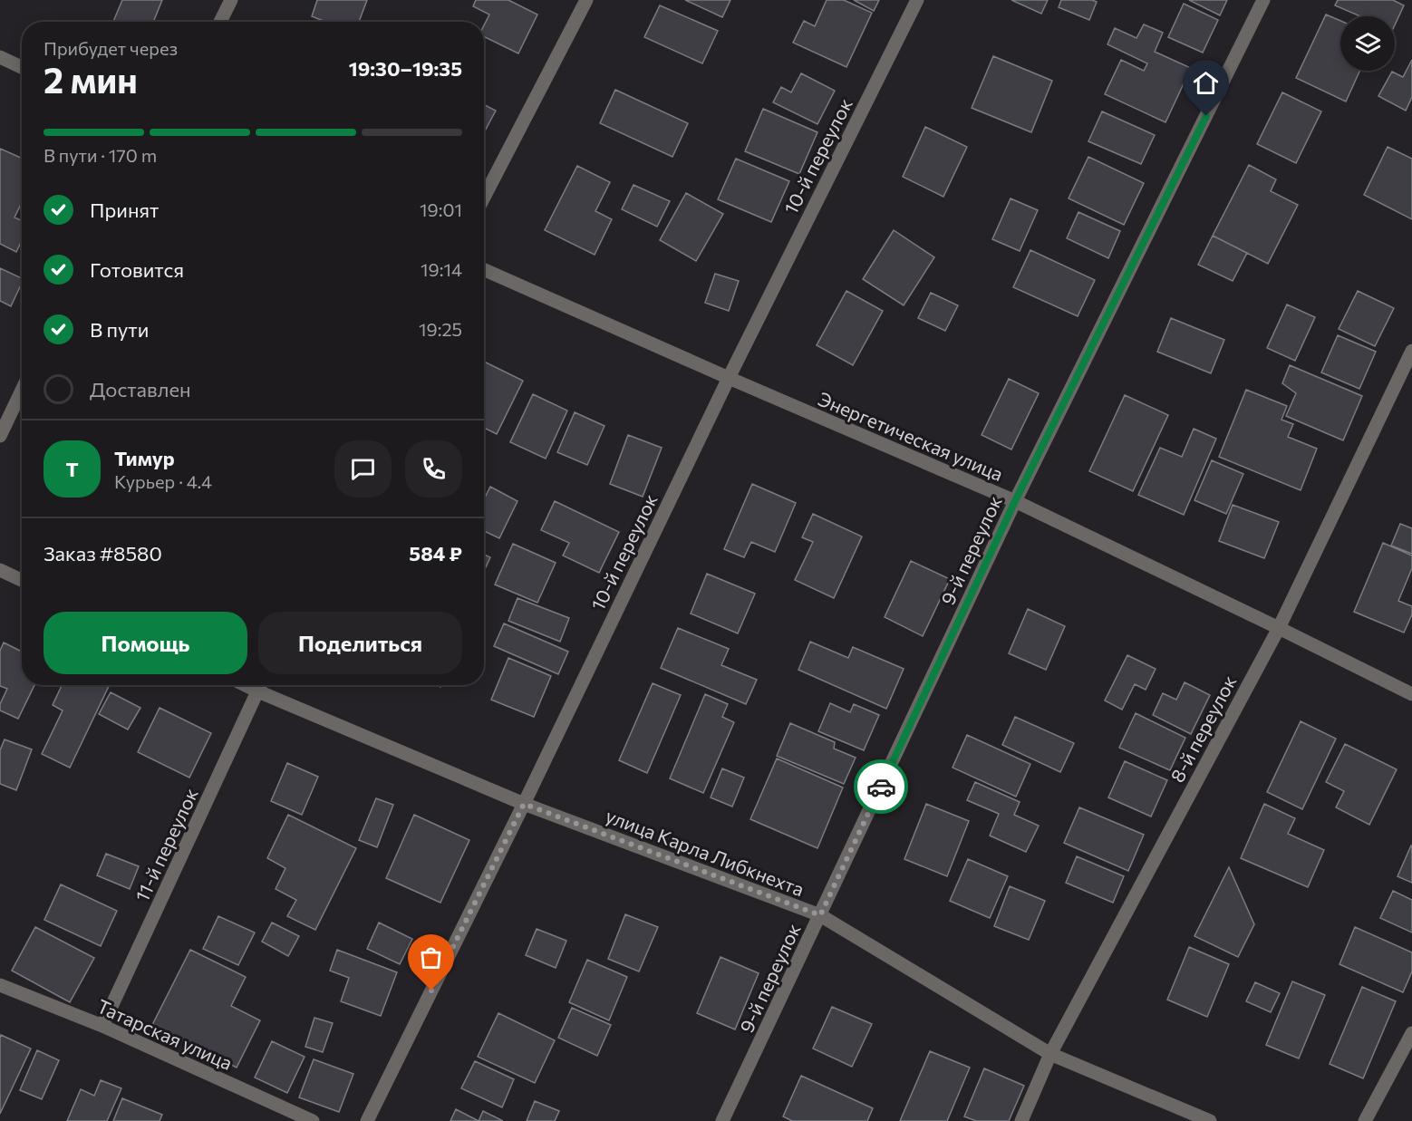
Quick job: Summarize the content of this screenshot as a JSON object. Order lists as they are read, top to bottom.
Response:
{
  "streets": {
    "street": [
      "10-й переулок",
      "Энергетическая улица",
      "9-й переулок",
      "8-й переулок",
      "11-й переулок",
      "улица Карла Либкнехта",
      "Татарская улица"
    ]
  },
  "crossings": [
    ["10-й переулок", "Энергетическая улица"],
    ["10-й переулок", "улица Карла Либкнехта"],
    ["Энергетическая улица", "9-й переулок"],
    ["Энергетическая улица", "8-й переулок"],
    ["9-й переулок", "улица Карла Либкнехта"],
    ["8-й переулок", "улица Карла Либкнехта"],
    ["11-й переулок", "улица Карла Либкнехта"],
    ["11-й переулок", "Татарская улица"]
  ],
  "page": {
    "heading": ["2 мин", "Прибудет через", "19:30–19:35"],
    "panel": [
      "Тимур",
      "Курьер · 4.4",
      "Заказ #8580",
      "584 ₽"
    ],
    "bar": "В пути · 170 m",
    "list": [
      ["Принят", "19:01"],
      ["Готовится", "19:14"],
      ["В пути", "19:25"],
      "Доставлен"
    ],
    "round": "Т",
    "buttons": ["Помощь", "Поделиться"]
  }
}
